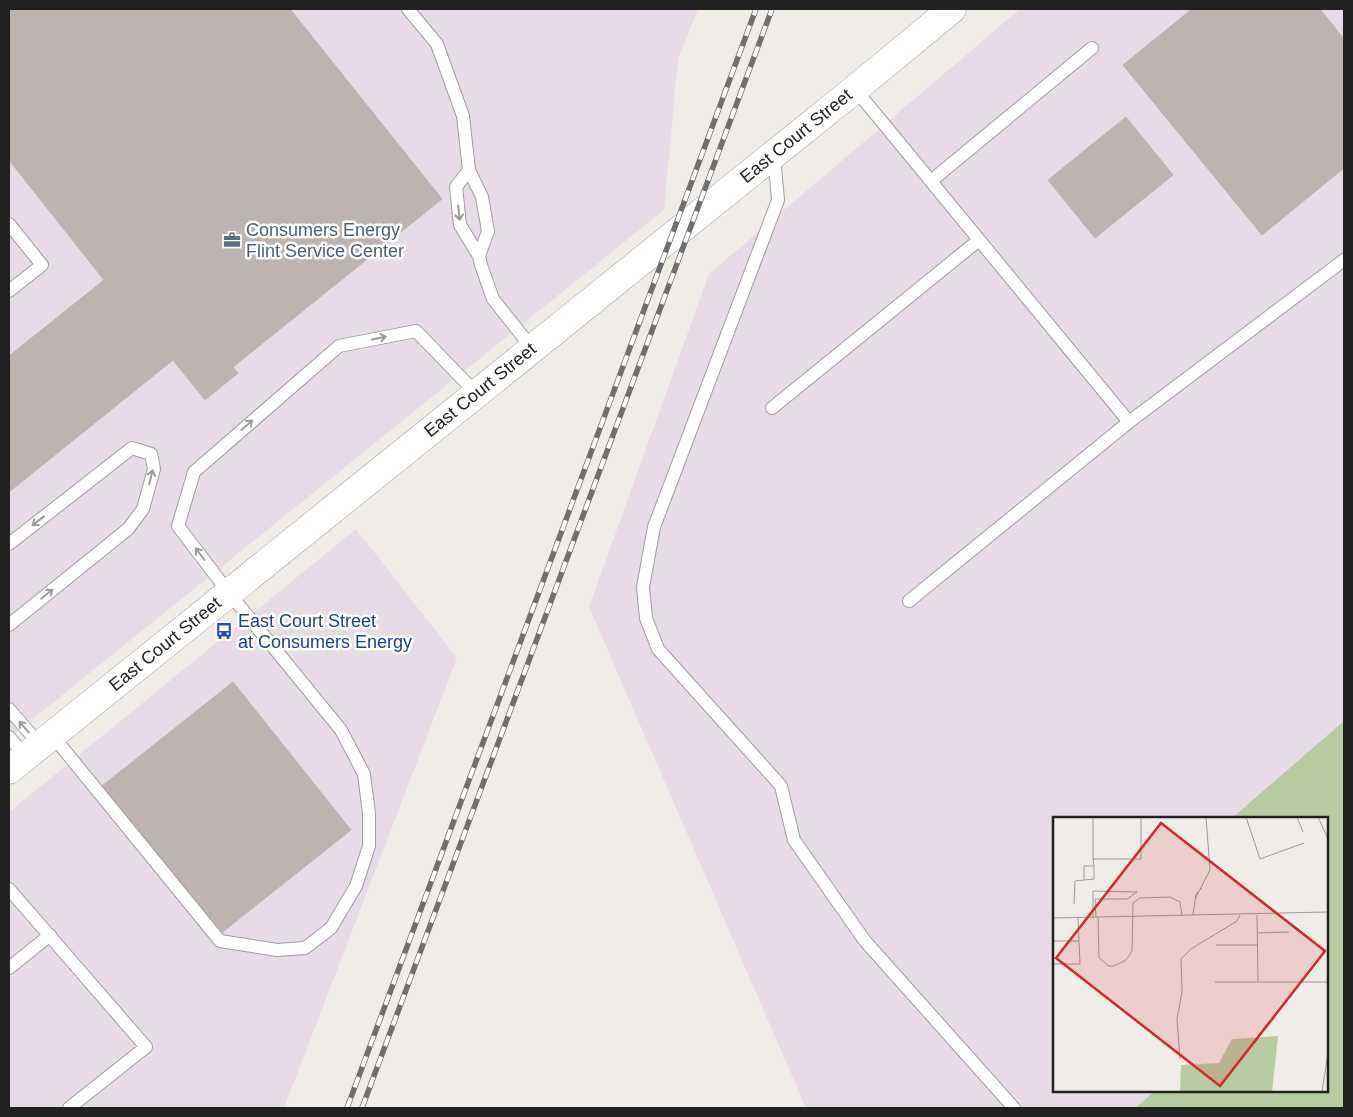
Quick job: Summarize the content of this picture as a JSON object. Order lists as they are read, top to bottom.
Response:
{
  "streets": {
    "street": ["East Court Street"]
  },
  "places": {
    "office": ["Consumers Energy Flint Service Center"],
    "bus stop": ["East Court Street at Consumers Energy"]
  }
}
